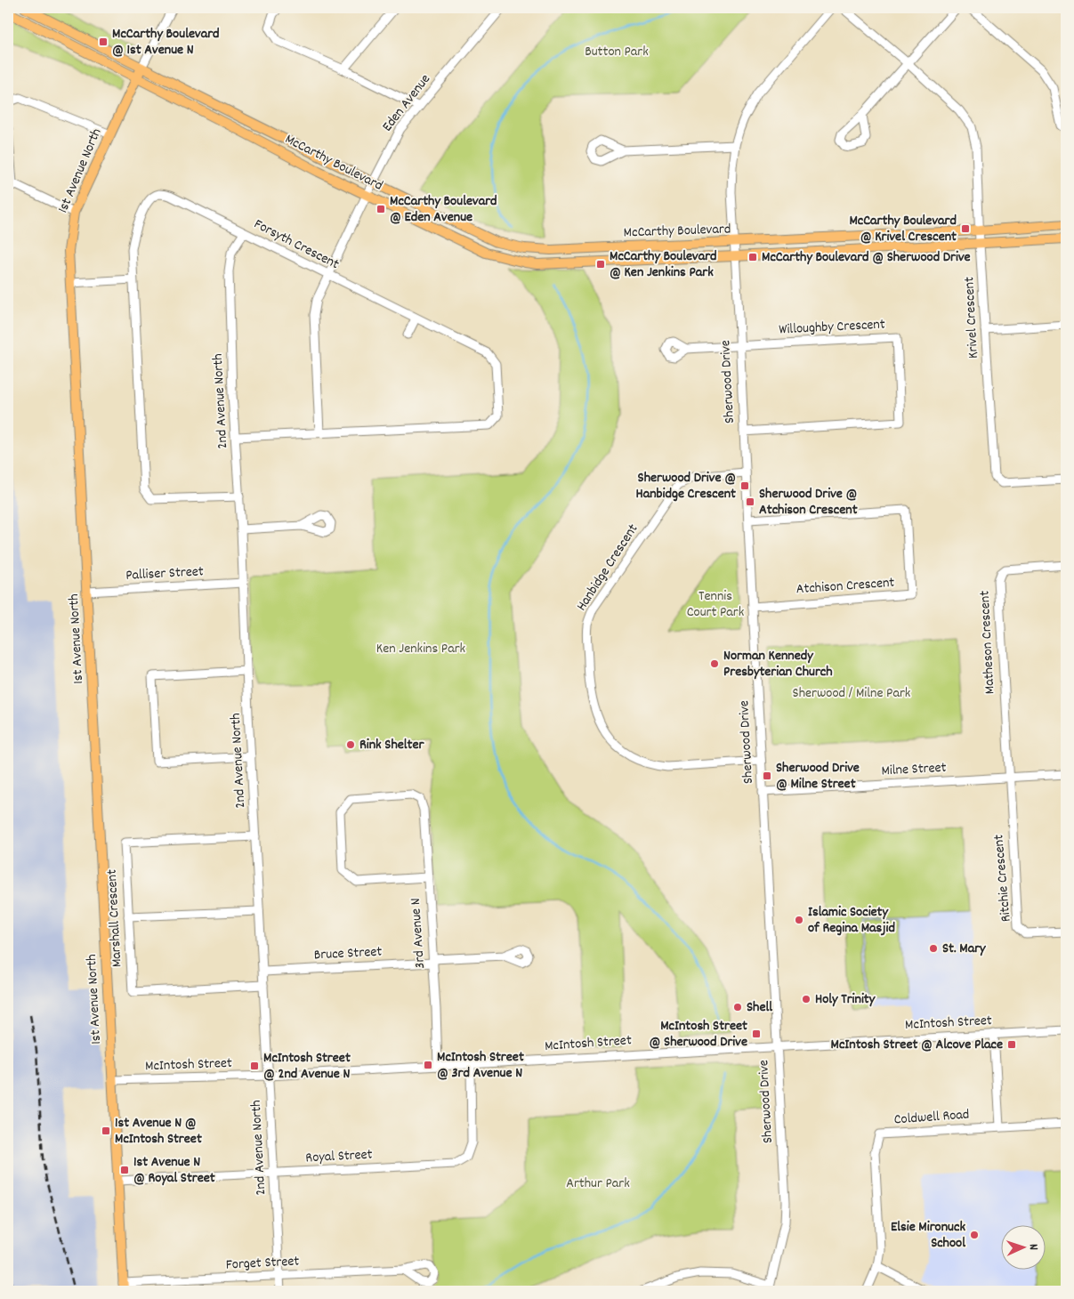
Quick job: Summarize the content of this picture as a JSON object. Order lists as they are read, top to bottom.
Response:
{
  "streets": {
    "main road": ["McCarthy Boulevard", "1st Avenue North"],
    "street": [
      "Eden Avenue",
      "Forsyth Crescent",
      "Krivel Crescent",
      "Willoughby Crescent",
      "Sherwood Drive",
      "2nd Avenue North",
      "Hanbidge Crescent",
      "Palliser Street",
      "Atchison Crescent",
      "Matheson Crescent",
      "Milne Street",
      "Ritchie Crescent",
      "Marshall Crescent",
      "3rd Avenue N",
      "Bruce Street",
      "McIntosh Street",
      "Coldwell Road",
      "Royal Street",
      "Forget Street"
    ]
  },
  "crossings": [
    ["Eden Avenue", "McCarthy Boulevard"],
    ["Eden Avenue", "Forsyth Crescent"],
    ["McCarthy Boulevard", "1st Avenue North"],
    ["McCarthy Boulevard", "Krivel Crescent"],
    ["McCarthy Boulevard", "Sherwood Drive"],
    ["1st Avenue North", "Palliser Street"],
    ["1st Avenue North", "McIntosh Street"],
    ["1st Avenue North", "Royal Street"],
    ["1st Avenue North", "Forget Street"],
    ["Forsyth Crescent", "2nd Avenue North"],
    ["Willoughby Crescent", "Sherwood Drive"],
    ["Sherwood Drive", "Hanbidge Crescent"],
    ["Sherwood Drive", "Atchison Crescent"],
    ["Sherwood Drive", "Milne Street"],
    ["Sherwood Drive", "McIntosh Street"],
    ["2nd Avenue North", "Palliser Street"],
    ["2nd Avenue North", "Marshall Crescent"],
    ["2nd Avenue North", "Bruce Street"],
    ["2nd Avenue North", "McIntosh Street"],
    ["2nd Avenue North", "Royal Street"],
    ["2nd Avenue North", "Forget Street"],
    ["Matheson Crescent", "Milne Street"],
    ["Matheson Crescent", "Ritchie Crescent"],
    ["Milne Street", "Ritchie Crescent"],
    ["3rd Avenue N", "Bruce Street"],
    ["3rd Avenue N", "McIntosh Street"],
    ["McIntosh Street", "Royal Street"]
  ],
  "parks": [
    "Button Park",
    "Tennis Court Park",
    "Ken Jenkins Park",
    "Sherwood / Milne Park",
    "Arthur Park"
  ],
  "places": {
    "transit": [
      "McCarthy Boulevard @ 1st Avenue N",
      "McCarthy Boulevard @ Eden Avenue",
      "McCarthy Boulevard @ Krivel Crescent",
      "McCarthy Boulevard @ Sherwood Drive",
      "McCarthy Boulevard @ Ken Jenkins Park",
      "Sherwood Drive @ Hanbidge Crescent",
      "Sherwood Drive @ Atchison Crescent",
      "Sherwood Drive @ Milne Street",
      "McIntosh Street @ Sherwood Drive",
      "McIntosh Street @ Alcove Place",
      "McIntosh Street @ 3rd Avenue N",
      "McIntosh Street @ 2nd Avenue N",
      "1st Avenue N @ McIntosh Street",
      "1st Avenue N @ Royal Street"
    ],
    "other": [
      "Norman Kennedy Presbyterian Church",
      "Rink Shelter",
      "Islamic Society of Regina Masjid",
      "St. Mary",
      "Holy Trinity",
      "Shell",
      "Elsie Mironuck School"
    ]
  },
  "north": "right"
}
